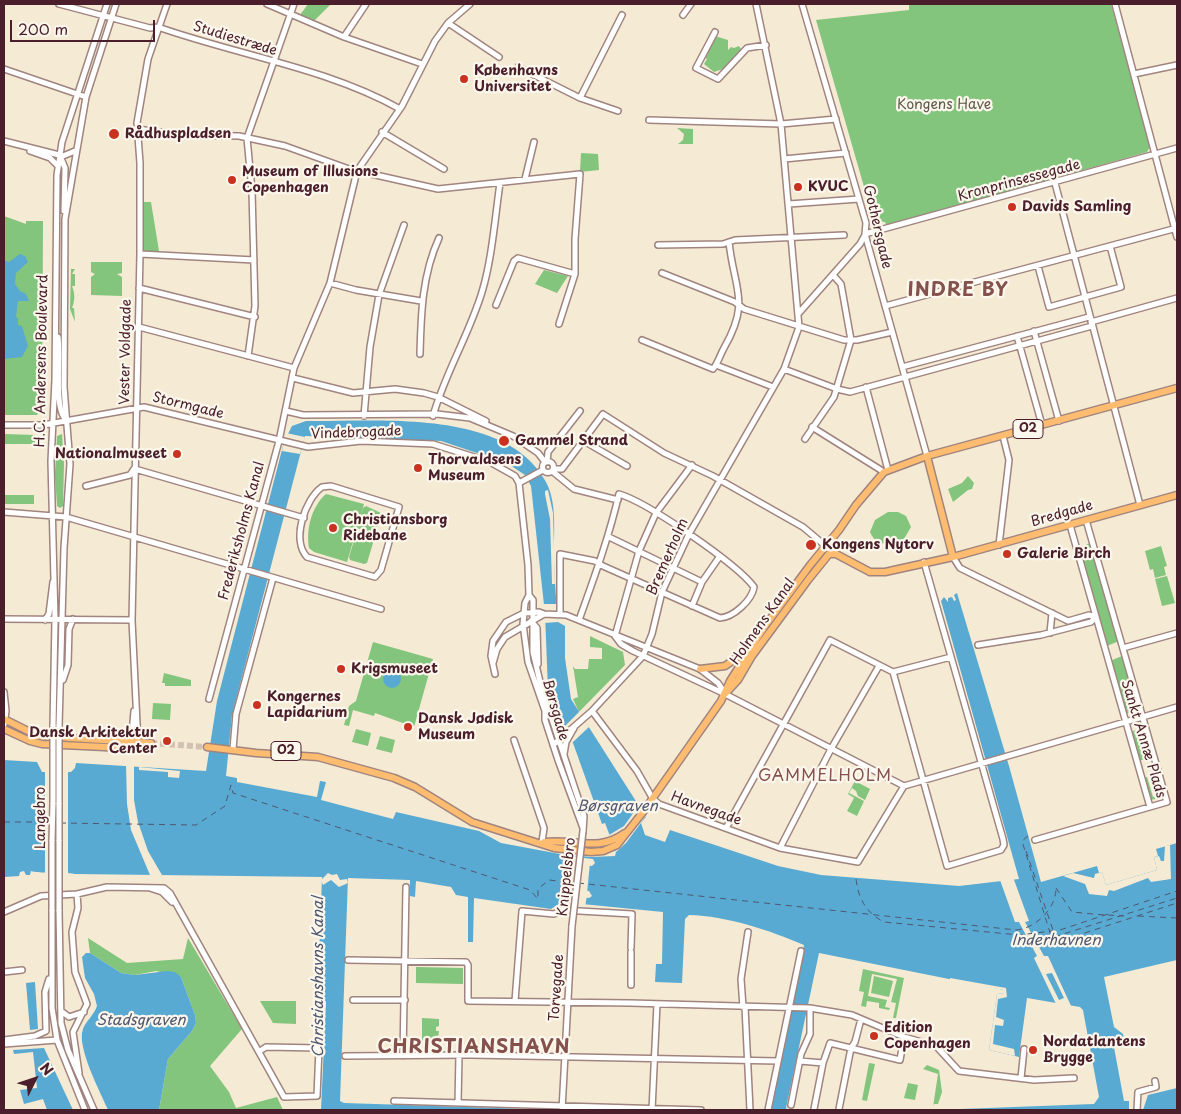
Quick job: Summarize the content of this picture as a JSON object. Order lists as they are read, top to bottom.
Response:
{
  "streets": {
    "main road": ["O2", "Bredgade", "Holmens Kanal"],
    "street": [
      "Studiestræde",
      "Kronprinsessegade",
      "Gothersgade",
      "Vester Voldgade",
      "H.C. Andersens Boulevard",
      "Stormgade",
      "Vindebrogade",
      "Frederiksholms Kanal",
      "Bremerholm",
      "Børsgade",
      "Sankt Annæ Plads",
      "Havnegade",
      "Langebro",
      "Knippelsbro",
      "Torvegade"
    ]
  },
  "crossings": [
    ["Studiestræde", "Vester Voldgade"],
    ["Studiestræde", "H.C. Andersens Boulevard"],
    ["Kronprinsessegade", "Gothersgade"],
    ["Gothersgade", "O2"],
    ["Vester Voldgade", "Stormgade"],
    ["H.C. Andersens Boulevard", "Stormgade"],
    ["H.C. Andersens Boulevard", "Langebro"],
    ["Stormgade", "Vindebrogade"],
    ["Stormgade", "Frederiksholms Kanal"],
    ["O2", "Holmens Kanal"],
    ["O2", "Havnegade"],
    ["Vindebrogade", "Børsgade"],
    ["Bredgade", "Sankt Annæ Plads"],
    ["Børsgade", "Knippelsbro"],
    ["Knippelsbro", "Torvegade"]
  ],
  "districts": ["INDRE BY", "GAMMELHOLM", "CHRISTIANSHAVN"],
  "water": [
    "Børsgraven",
    "Inderhavnen",
    "Christianshavns Kanal",
    "Stadsgraven"
  ],
  "parks": ["Kongens Have"],
  "places": [
    "Københavns Universitet",
    "Rådhuspladsen",
    "Museum of Illusions Copenhagen",
    "KVUC",
    "Davids Samling",
    "Gammel Strand",
    "Nationalmuseet",
    "Thorvaldsens Museum",
    "Christiansborg Ridebane",
    "Kongens Nytorv",
    "Galerie Birch",
    "Krigsmuseet",
    "Kongernes Lapidarium",
    "Dansk Jødisk Museum",
    "Dansk Arkitektur Center",
    "Edition Copenhagen",
    "Nordatlantens Brygge"
  ],
  "scale_bar": "200 m",
  "north": "top right"
}
